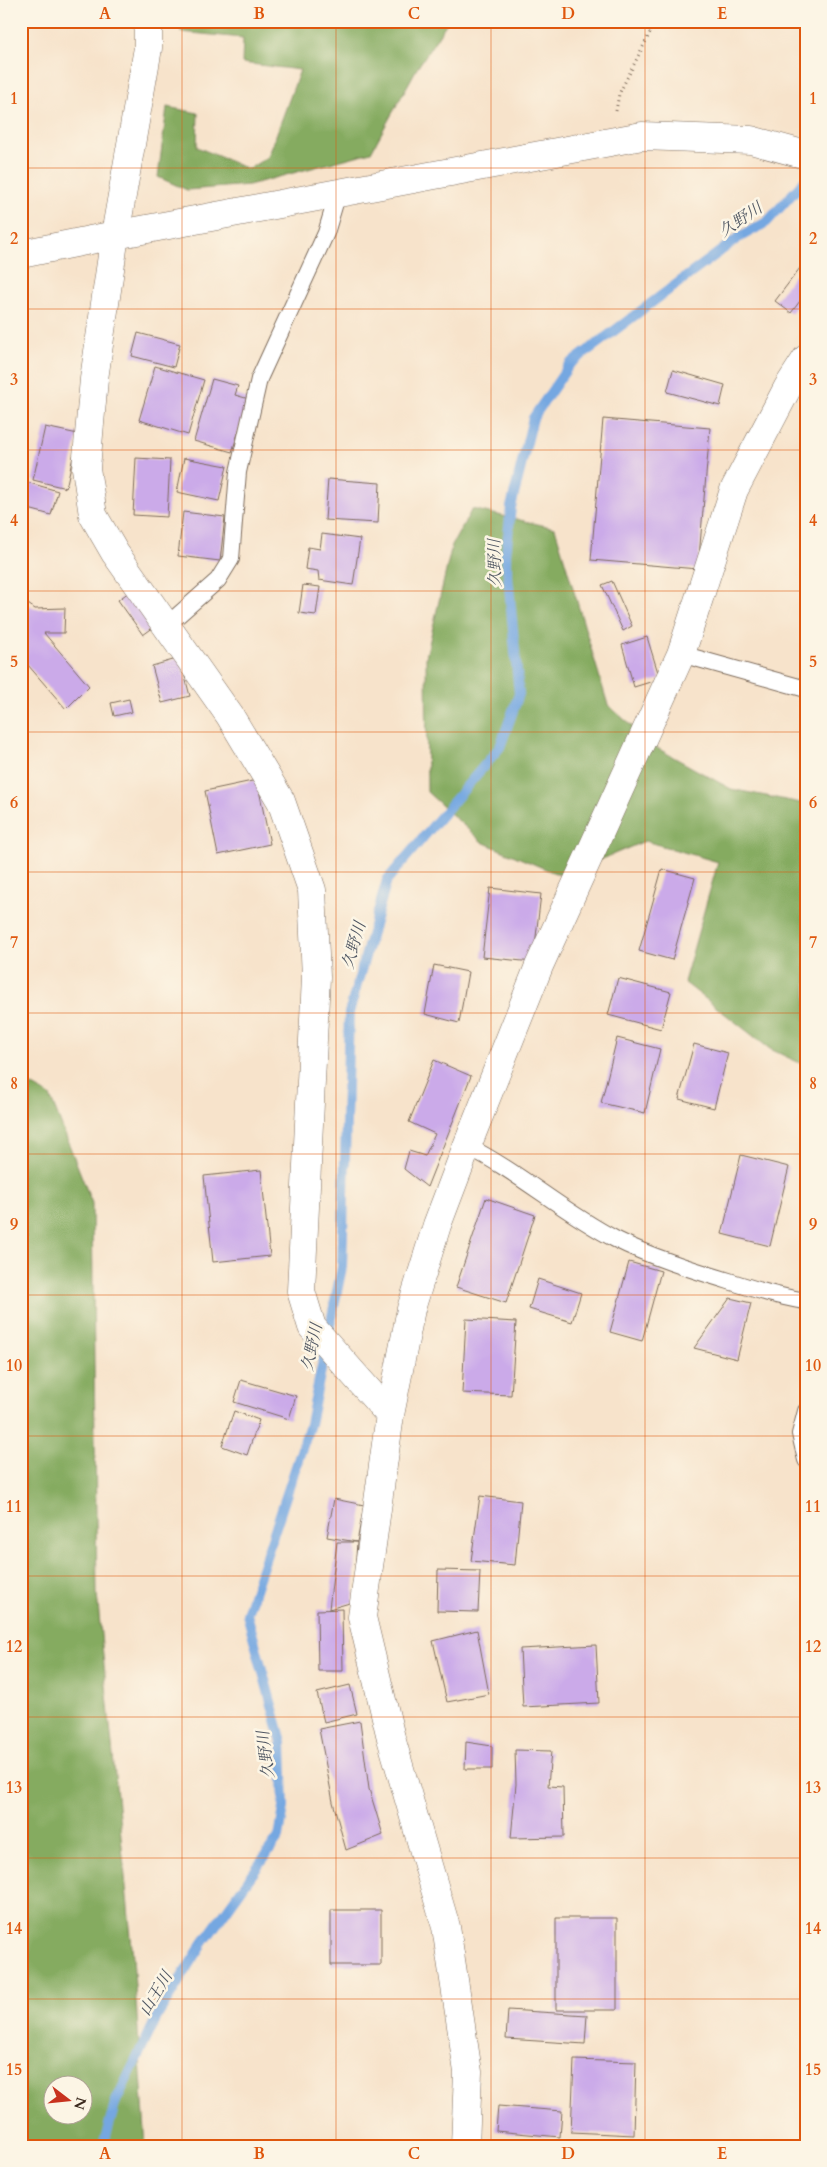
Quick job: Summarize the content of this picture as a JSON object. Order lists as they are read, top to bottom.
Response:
{
  "water": ["久野川", "山王川"],
  "north": "right",
  "grid": {
    "columns": [
      "A",
      "B",
      "C",
      "D",
      "E"
    ],
    "rows": [
      "1",
      "2",
      "3",
      "4",
      "5",
      "6",
      "7",
      "8",
      "9",
      "10",
      "11",
      "12",
      "13",
      "14",
      "15"
    ]
  }
}
